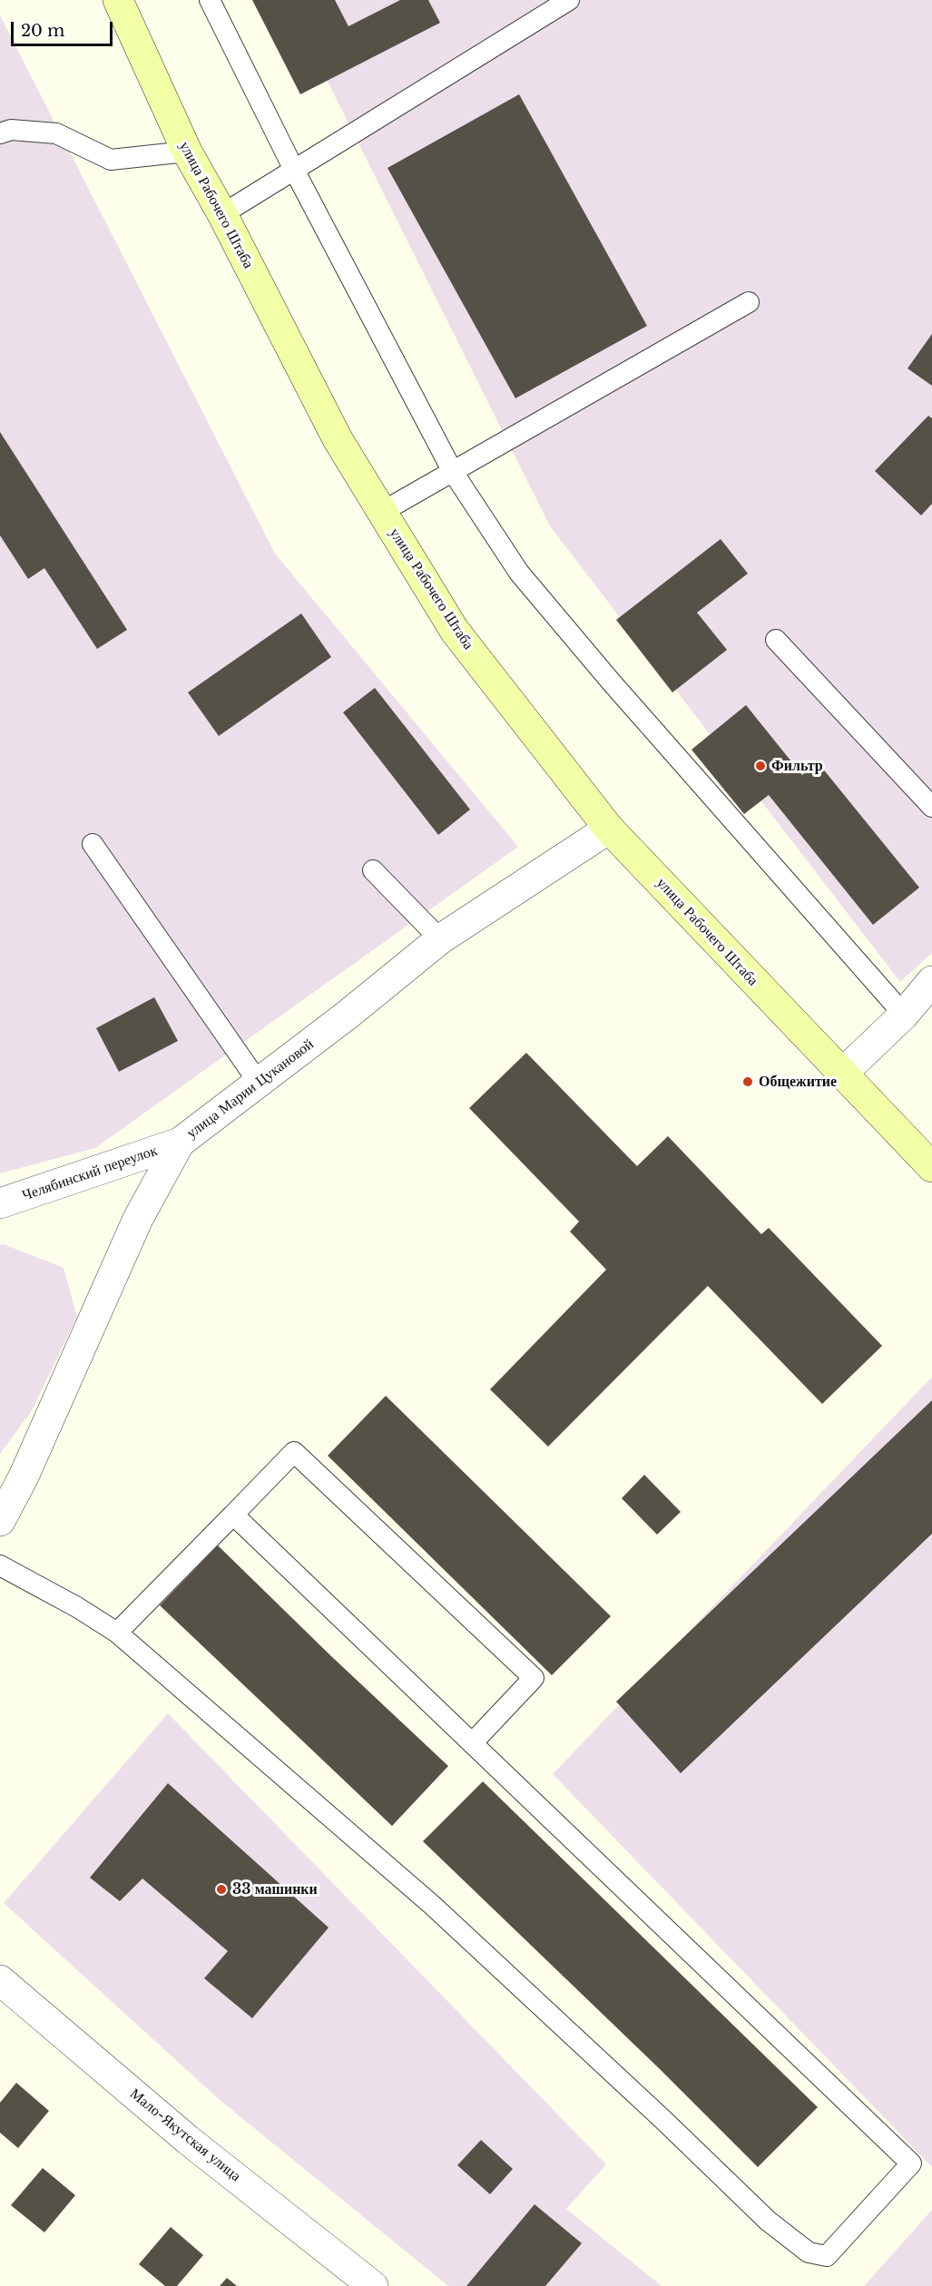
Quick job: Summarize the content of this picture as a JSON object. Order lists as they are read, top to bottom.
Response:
{
  "streets": {
    "main road": ["улица Рабочего Штаба"],
    "street": ["улица Марии Цукановой", "Челябинский переулок", "Мало-Якутская улица"]
  },
  "crossings": [
    ["улица Рабочего Штаба", "улица Марии Цукановой"],
    ["улица Марии Цукановой", "Челябинский переулок"]
  ],
  "places": ["Фильтр", "Общежитие", "33 машинки"],
  "scale_bar": "20 m"
}
